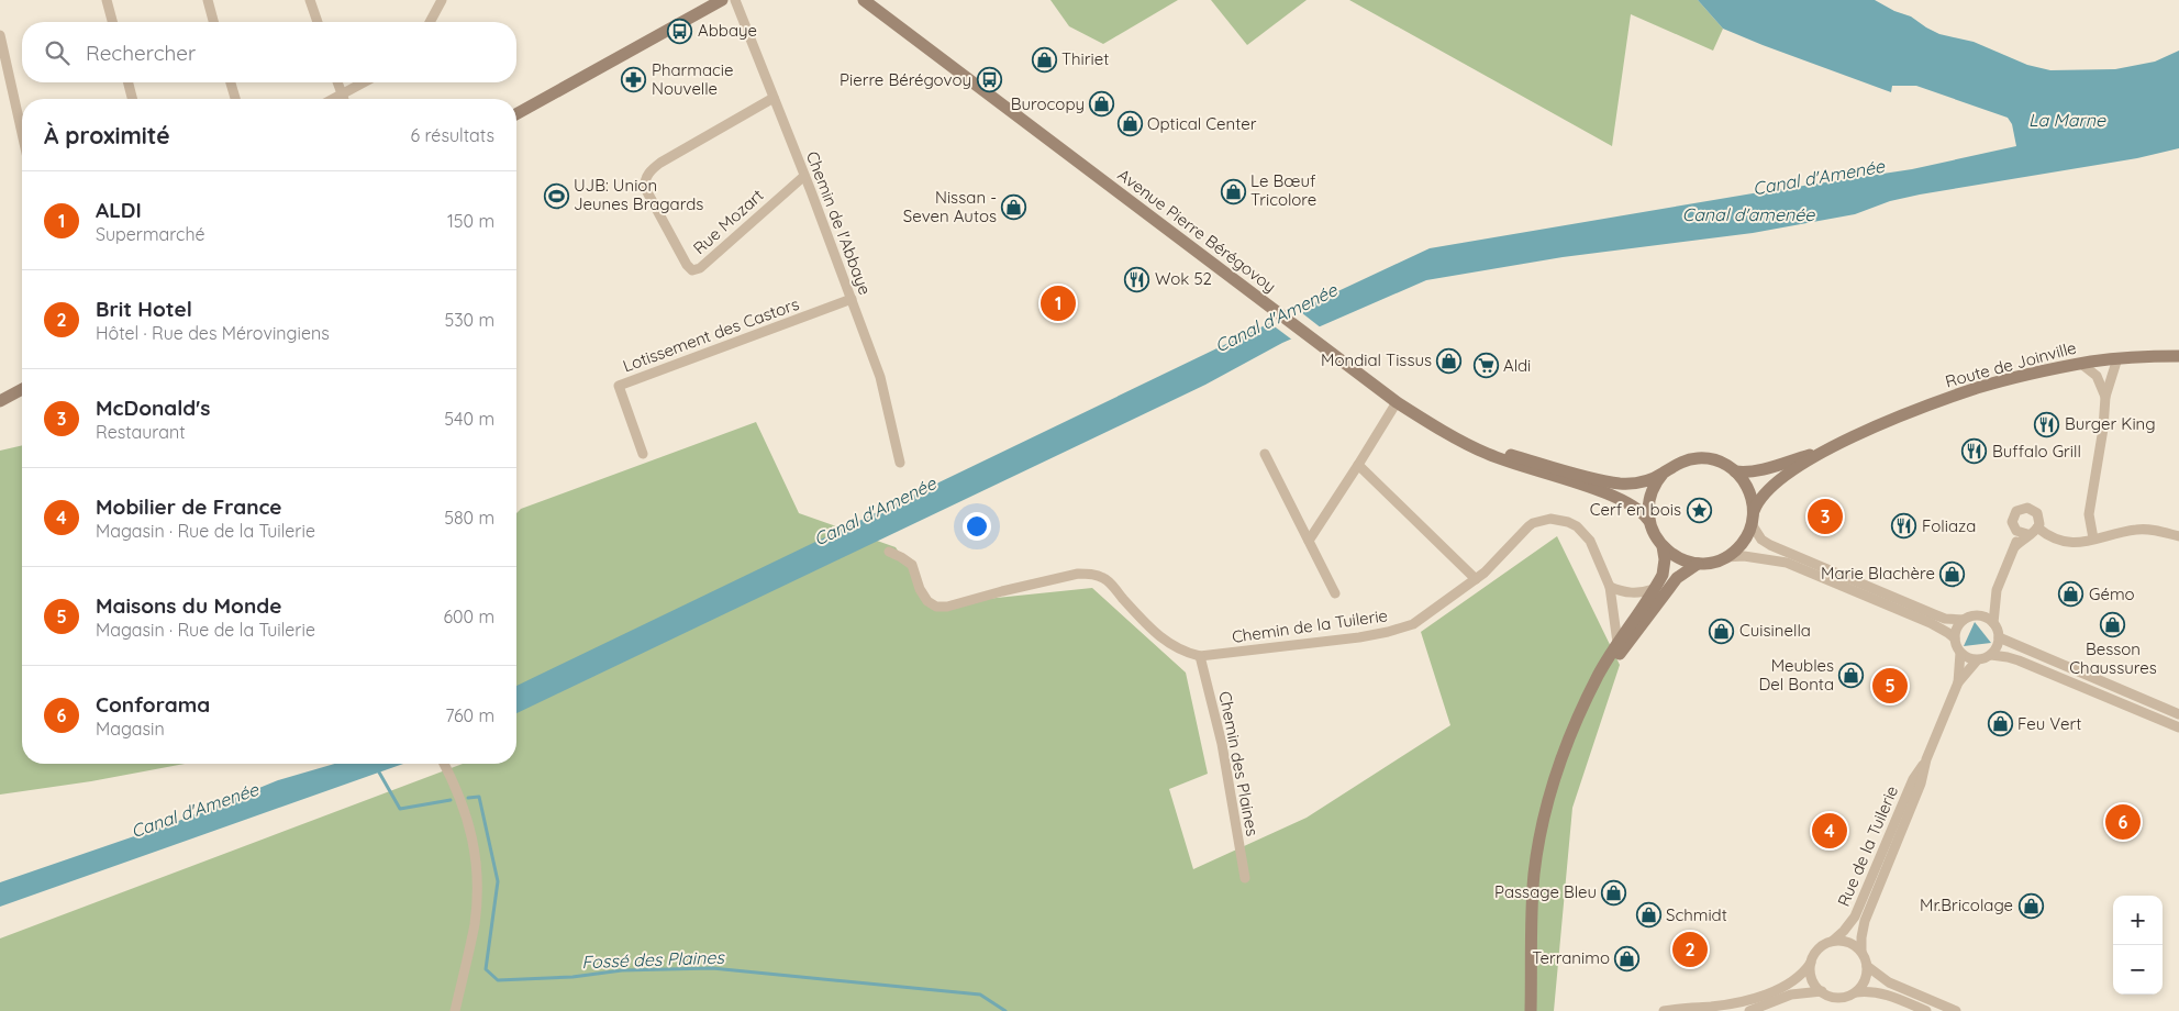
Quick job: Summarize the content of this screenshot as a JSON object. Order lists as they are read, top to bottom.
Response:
{
  "streets": {
    "main road": ["Avenue Pierre Bérégovoy", "Route de Joinville"],
    "street": [
      "Rue Mozart",
      "Chemin de l'Abbaye",
      "Lotissement des Castors",
      "Chemin de la Tuilerie",
      "Chemin des Plaines",
      "Rue de la Tuilerie"
    ]
  },
  "crossings": [
    ["Rue Mozart", "Chemin de l'Abbaye"],
    ["Chemin de l'Abbaye", "Lotissement des Castors"],
    ["Chemin de la Tuilerie", "Chemin des Plaines"]
  ],
  "water": [
    "La Marne",
    "Canal d'Amenée",
    "Canal d'amenée",
    "Fossé des Plaines"
  ],
  "places": {
    "bus stop": ["Abbaye", "Pierre Bérégovoy"],
    "shop": [
      "Thiriet",
      "Burocopy",
      "Optical Center",
      "Le Bœuf Tricolore",
      "Nissan - Seven Autos",
      "Mondial Tissus",
      "Marie Blachère",
      "Gémo",
      "Besson Chaussures",
      "Cuisinella",
      "Meubles Del Bonta",
      "Feu Vert",
      "Passage Bleu",
      "Mr.Bricolage",
      "Schmidt",
      "Terranimo"
    ],
    "pharmacy": ["Pharmacie Nouvelle"],
    "sports": ["UJB: Union Jeunes Bragards"],
    "restaurant": [
      "Wok 52",
      "Burger King",
      "Buffalo Grill",
      "Foliaza"
    ],
    "supermarket": ["Aldi"],
    "place": ["Cerf en bois"]
  },
  "page": {
    "search": "Rechercher",
    "heading": ["À proximité", "6 résultats"],
    "list": [
      {
        "mark": "1",
        "name": "ALDI",
        "note": "Supermarché",
        "value": "150 m"
      },
      {
        "mark": "2",
        "name": "Brit Hotel",
        "note": "Hôtel · Rue des Mérovingiens",
        "value": "530 m"
      },
      {
        "mark": "3",
        "name": "McDonald's",
        "note": "Restaurant",
        "value": "540 m"
      },
      {
        "mark": "4",
        "name": "Mobilier de France",
        "note": "Magasin · Rue de la Tuilerie",
        "value": "580 m"
      },
      {
        "mark": "5",
        "name": "Maisons du Monde",
        "note": "Magasin · Rue de la Tuilerie",
        "value": "600 m"
      },
      {
        "mark": "6",
        "name": "Conforama",
        "note": "Magasin",
        "value": "760 m"
      }
    ],
    "pins": [
      "1",
      "3",
      "5",
      "6",
      "4",
      "2"
    ],
    "map_buttons": ["+", "−"]
  }
}
